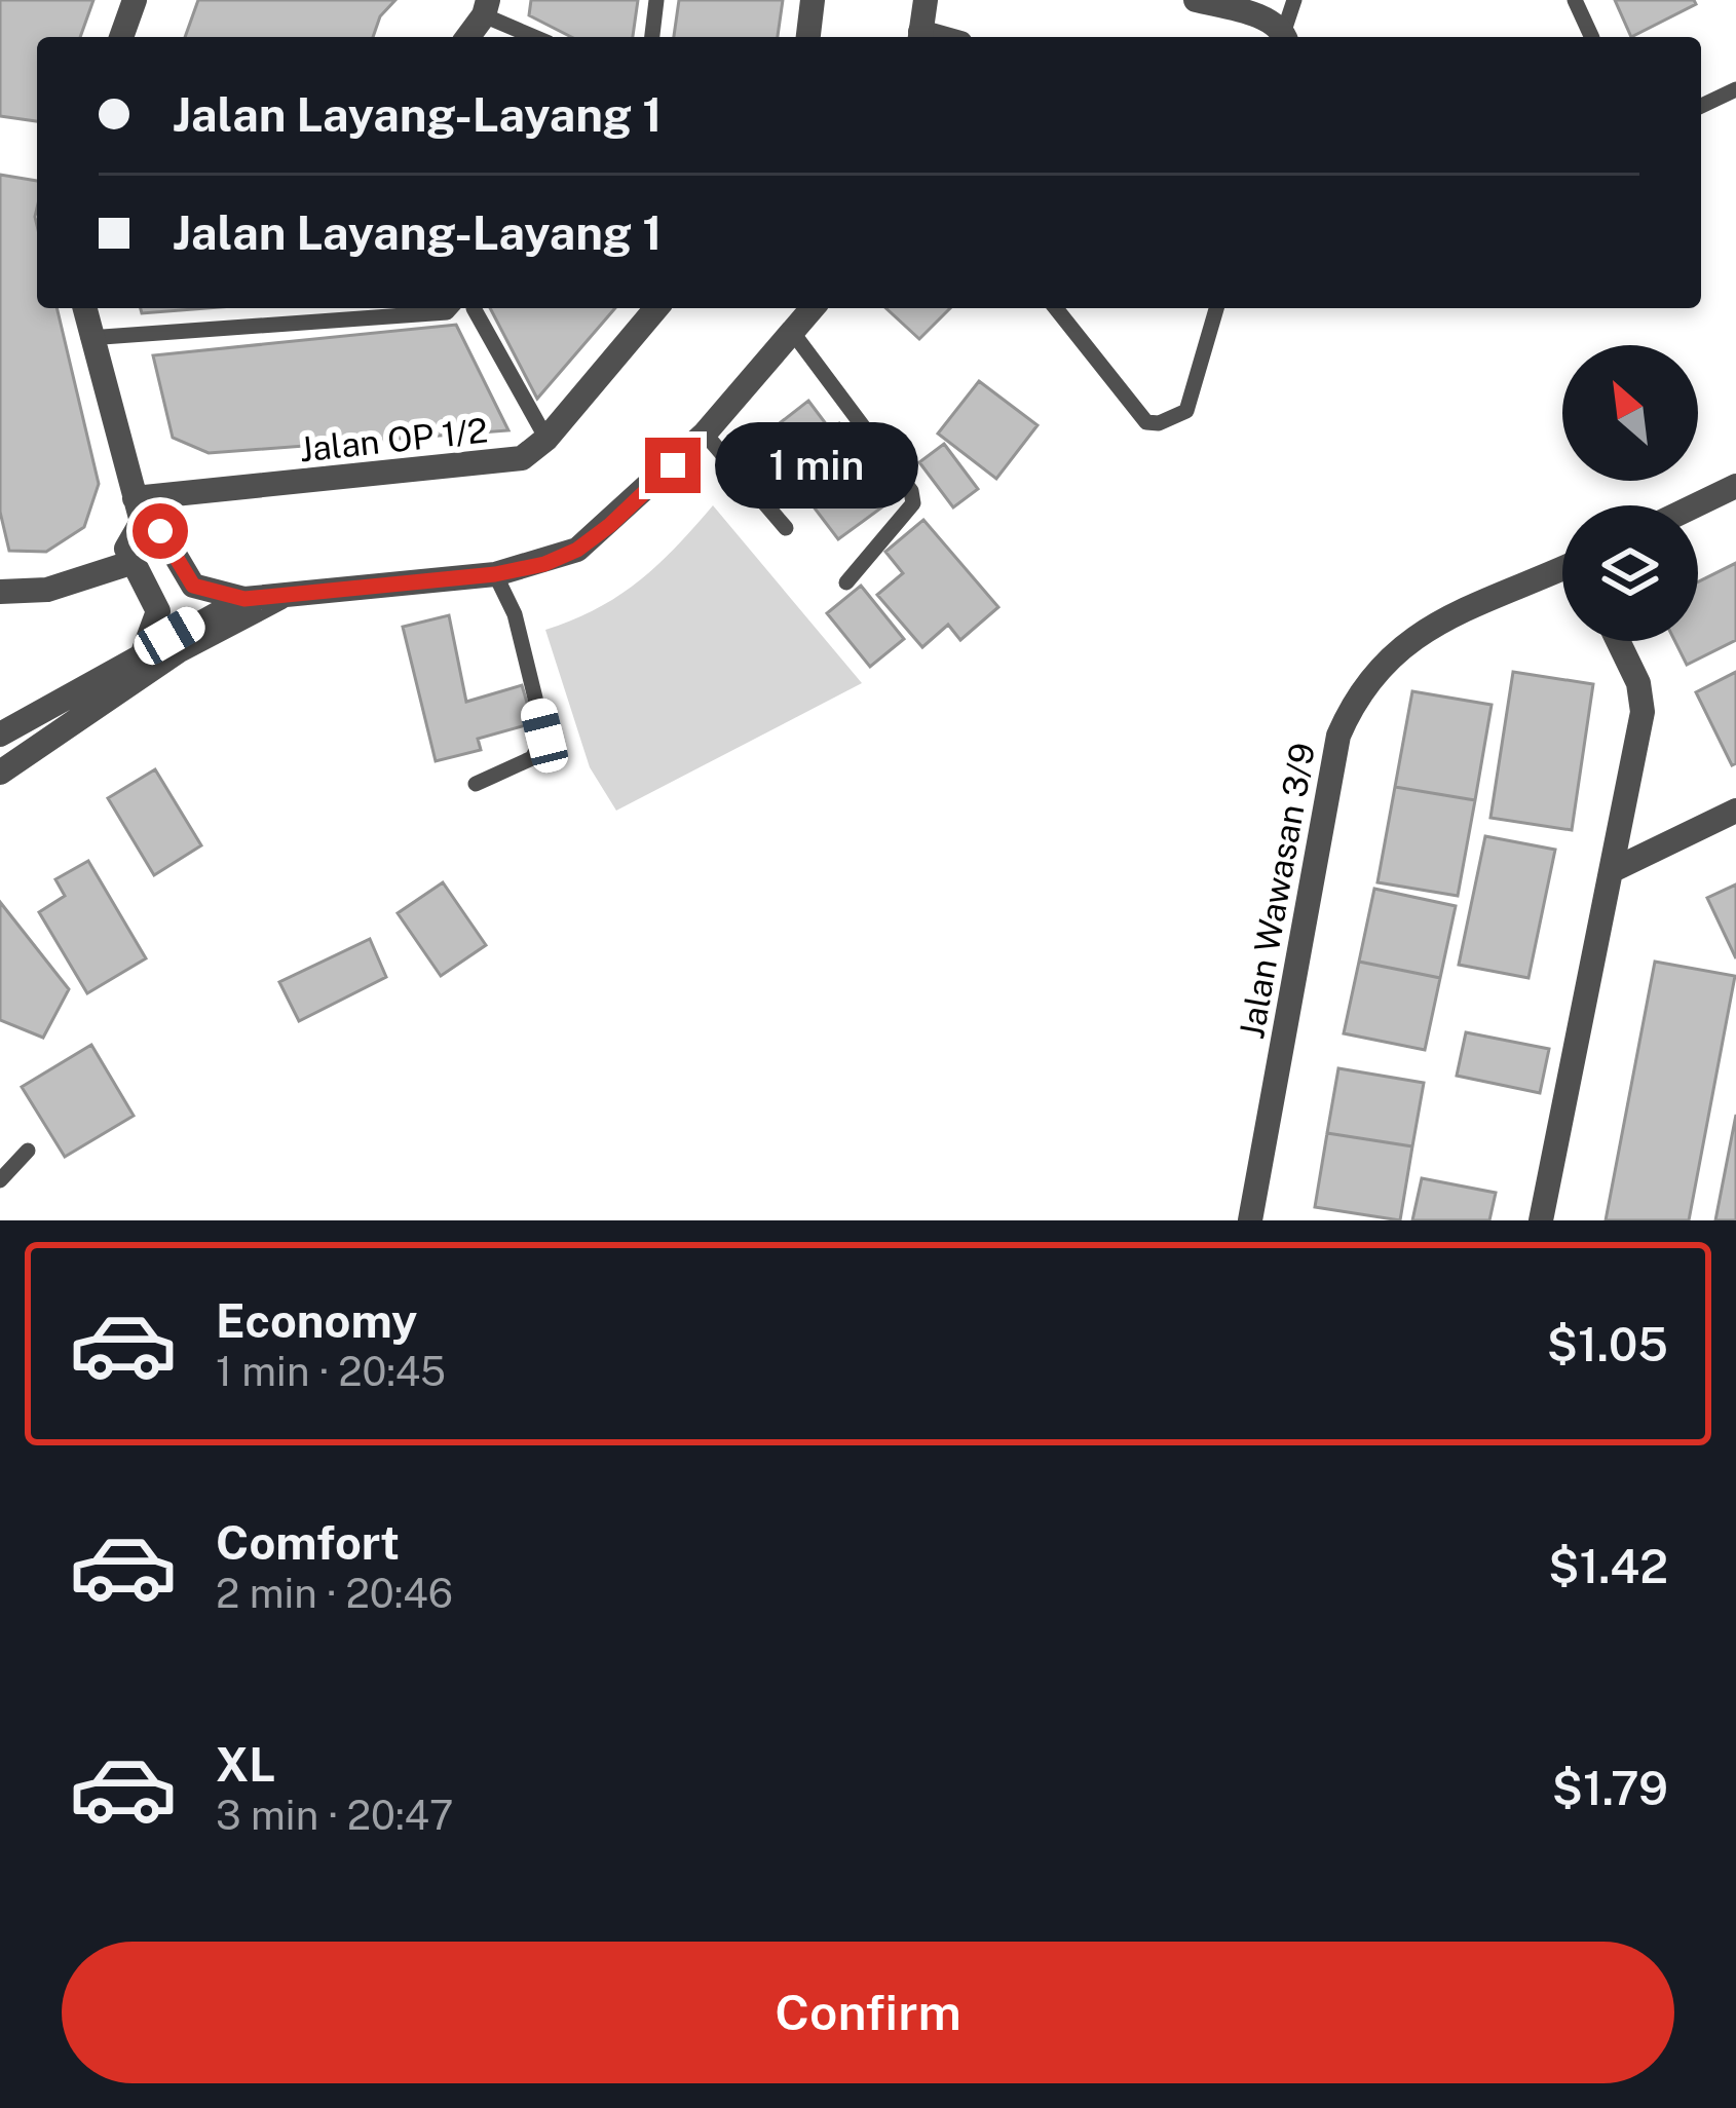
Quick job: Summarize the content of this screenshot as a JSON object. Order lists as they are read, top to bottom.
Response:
{
  "streets": {
    "street": ["Jalan OP 1/2", "Jalan Wawasan 3/9"]
  },
  "north": "top left",
  "page": {
    "banner": ["Jalan Layang-Layang 1", "Jalan Layang-Layang 1"],
    "bubble": "1 min",
    "list": [
      {
        "name": "Economy",
        "note": "1 min · 20:45",
        "value": "$1.05"
      },
      {
        "name": "Comfort",
        "note": "2 min · 20:46",
        "value": "$1.42"
      },
      {
        "name": "XL",
        "note": "3 min · 20:47",
        "value": "$1.79"
      }
    ],
    "buttons": "Confirm"
  }
}
